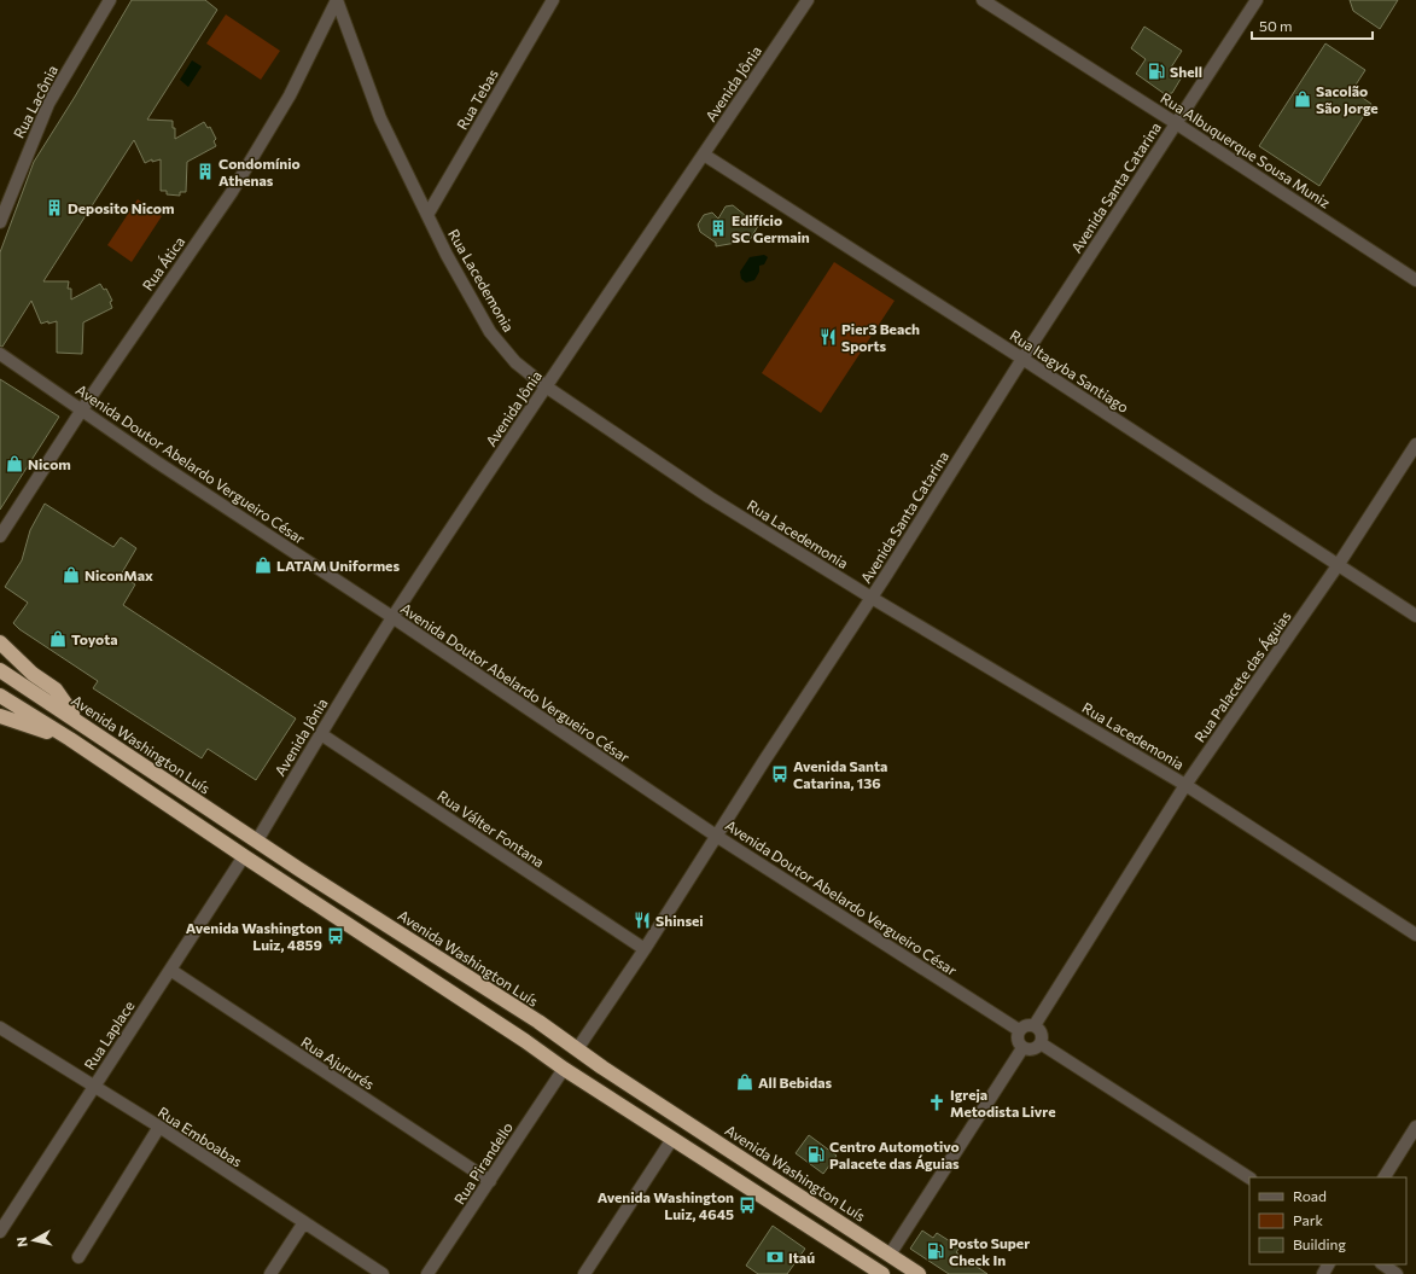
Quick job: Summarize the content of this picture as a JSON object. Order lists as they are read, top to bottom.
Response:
{
  "streets": {
    "highway": ["Avenida Washington Luís"],
    "street": [
      "Avenida Jônia",
      "Rua Tebas",
      "Rua Lacônia",
      "Rua Albuquerque Sousa Muniz",
      "Avenida Santa Catarina",
      "Rua Ática",
      "Rua Lacedemonia",
      "Rua Itagyba Santiago",
      "Avenida Doutor Abelardo Vergueiro César",
      "Rua Palacete das Águias",
      "Rua Válter Fontana",
      "Rua Laplace",
      "Rua Ajururés",
      "Rua Emboabas",
      "Rua Pirandello"
    ]
  },
  "crossings": [
    ["Avenida Jônia", "Rua Lacedemonia"],
    ["Avenida Jônia", "Rua Itagyba Santiago"],
    ["Avenida Jônia", "Avenida Doutor Abelardo Vergueiro César"],
    ["Avenida Jônia", "Avenida Washington Luís"],
    ["Avenida Jônia", "Rua Válter Fontana"],
    ["Rua Tebas", "Rua Lacedemonia"],
    ["Rua Albuquerque Sousa Muniz", "Avenida Santa Catarina"],
    ["Avenida Santa Catarina", "Rua Lacedemonia"],
    ["Avenida Santa Catarina", "Rua Itagyba Santiago"],
    ["Avenida Santa Catarina", "Avenida Doutor Abelardo Vergueiro César"],
    ["Avenida Santa Catarina", "Avenida Washington Luís"],
    ["Avenida Santa Catarina", "Rua Válter Fontana"],
    ["Rua Ática", "Rua Lacedemonia"],
    ["Rua Ática", "Avenida Doutor Abelardo Vergueiro César"],
    ["Rua Lacedemonia", "Rua Palacete das Águias"],
    ["Rua Itagyba Santiago", "Rua Palacete das Águias"],
    ["Avenida Doutor Abelardo Vergueiro César", "Rua Palacete das Águias"],
    ["Rua Laplace", "Rua Ajururés"],
    ["Rua Laplace", "Rua Emboabas"],
    ["Rua Ajururés", "Rua Pirandello"]
  ],
  "places": {
    "fuel station": ["Shell", "Centro Automotivo Palacete das Águias", "Posto Super Check In"],
    "shop": [
      "Sacolão São Jorge",
      "Nicom",
      "LATAM Uniformes",
      "NiconMax",
      "Toyota",
      "All Bebidas"
    ],
    "building": ["Condomínio Athenas", "Deposito Nicom", "Edifício SC Germain"],
    "restaurant": ["Pier3 Beach Sports", "Shinsei"],
    "bus stop": ["Avenida Santa Catarina, 136", "Avenida Washington Luiz, 4859", "Avenida Washington Luiz, 4645"],
    "church": ["Igreja Metodista Livre"],
    "bank": ["Itaú"]
  },
  "legend": ["Road", "Park", "Building"],
  "scale_bar": "50 m",
  "north": "left"
}
